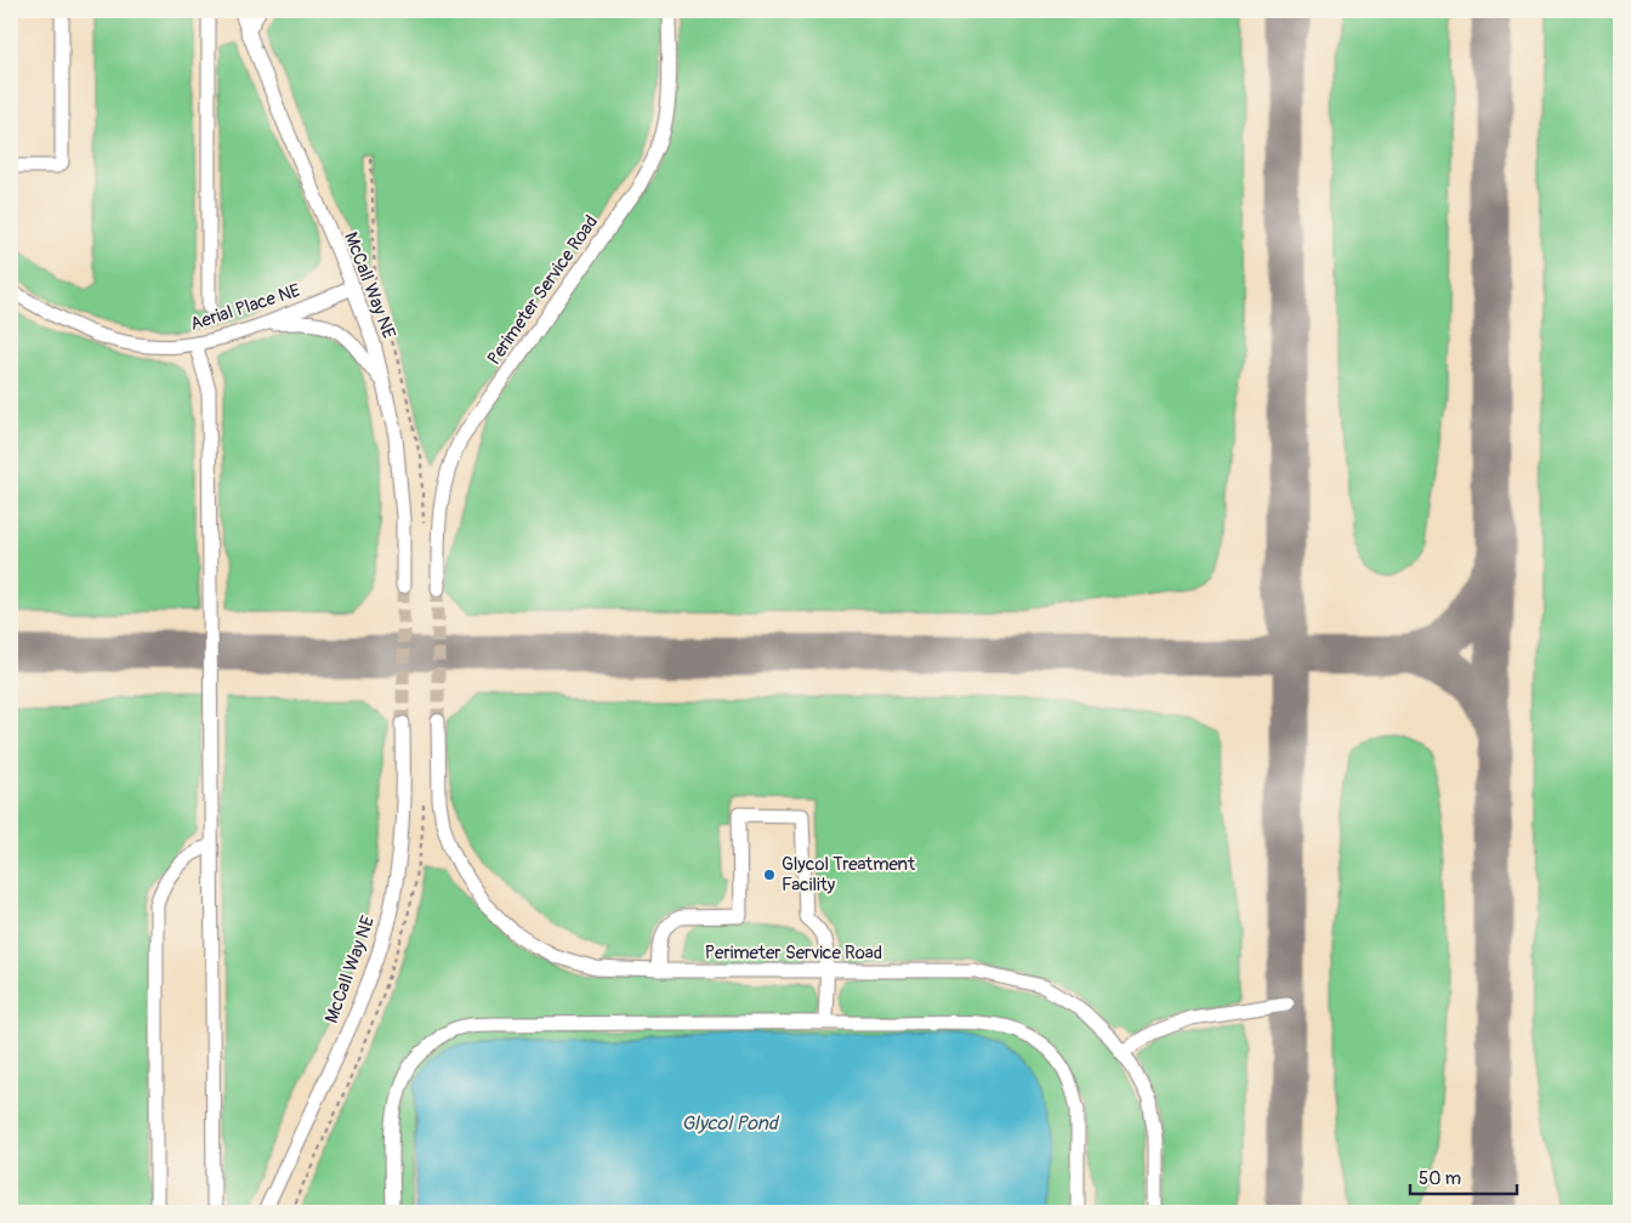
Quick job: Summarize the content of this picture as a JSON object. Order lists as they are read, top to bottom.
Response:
{
  "streets": {
    "street": ["McCall Way NE", "Perimeter Service Road", "Aerial Place NE"]
  },
  "crossings": [
    ["McCall Way NE", "Aerial Place NE"]
  ],
  "water": ["Glycol Pond"],
  "places": ["Glycol Treatment Facility"],
  "scale_bar": "50 m"
}
